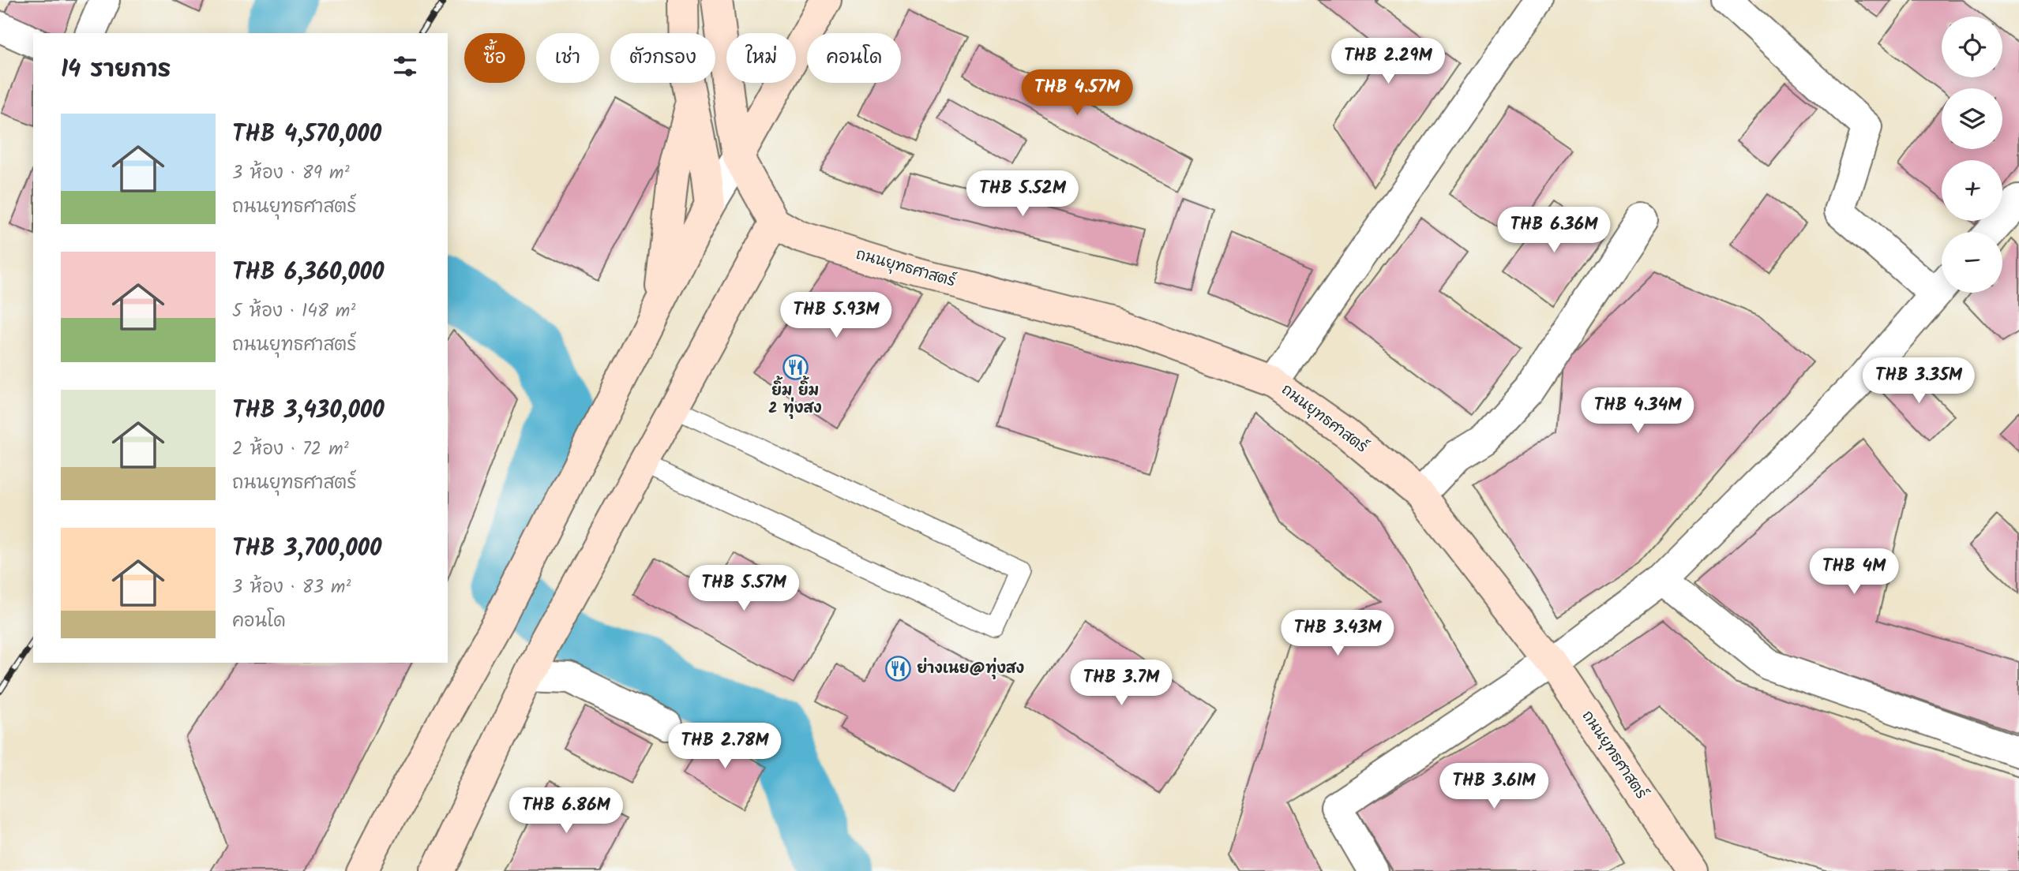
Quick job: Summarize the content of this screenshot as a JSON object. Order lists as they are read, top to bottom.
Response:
{
  "streets": {
    "main road": ["ถนนยุทธศาสตร์"]
  },
  "places": {
    "restaurant": ["ยิ้ม ยิ้ม 2 ทุ่งสง", "ย่างเนย@ทุ่งสง"]
  },
  "page": {
    "map_buttons": ["+", "−"],
    "chip": [
      "ซื้อ",
      "เช่า",
      "ตัวกรอง",
      "ใหม่",
      "คอนโด"
    ],
    "heading": "14 รายการ",
    "price": [
      "THB 2.29M",
      "THB 4.57M",
      "THB 5.52M",
      "THB 6.36M",
      "THB 5.93M",
      "THB 3.35M",
      "THB 4.34M",
      "THB 4M",
      "THB 5.57M",
      "THB 3.43M",
      "THB 3.7M",
      "THB 2.78M",
      "THB 3.61M",
      "THB 6.86M"
    ],
    "list": [
      {
        "name": "THB 4,570,000",
        "note": "3 ห้อง · 89 m² · ถนนยุทธศาสตร์"
      },
      {
        "name": "THB 6,360,000",
        "note": "5 ห้อง · 148 m² · ถนนยุทธศาสตร์"
      },
      {
        "name": "THB 3,430,000",
        "note": "2 ห้อง · 72 m² · ถนนยุทธศาสตร์"
      },
      {
        "name": "THB 3,700,000",
        "note": "3 ห้อง · 83 m² · คอนโด"
      }
    ]
  }
}
